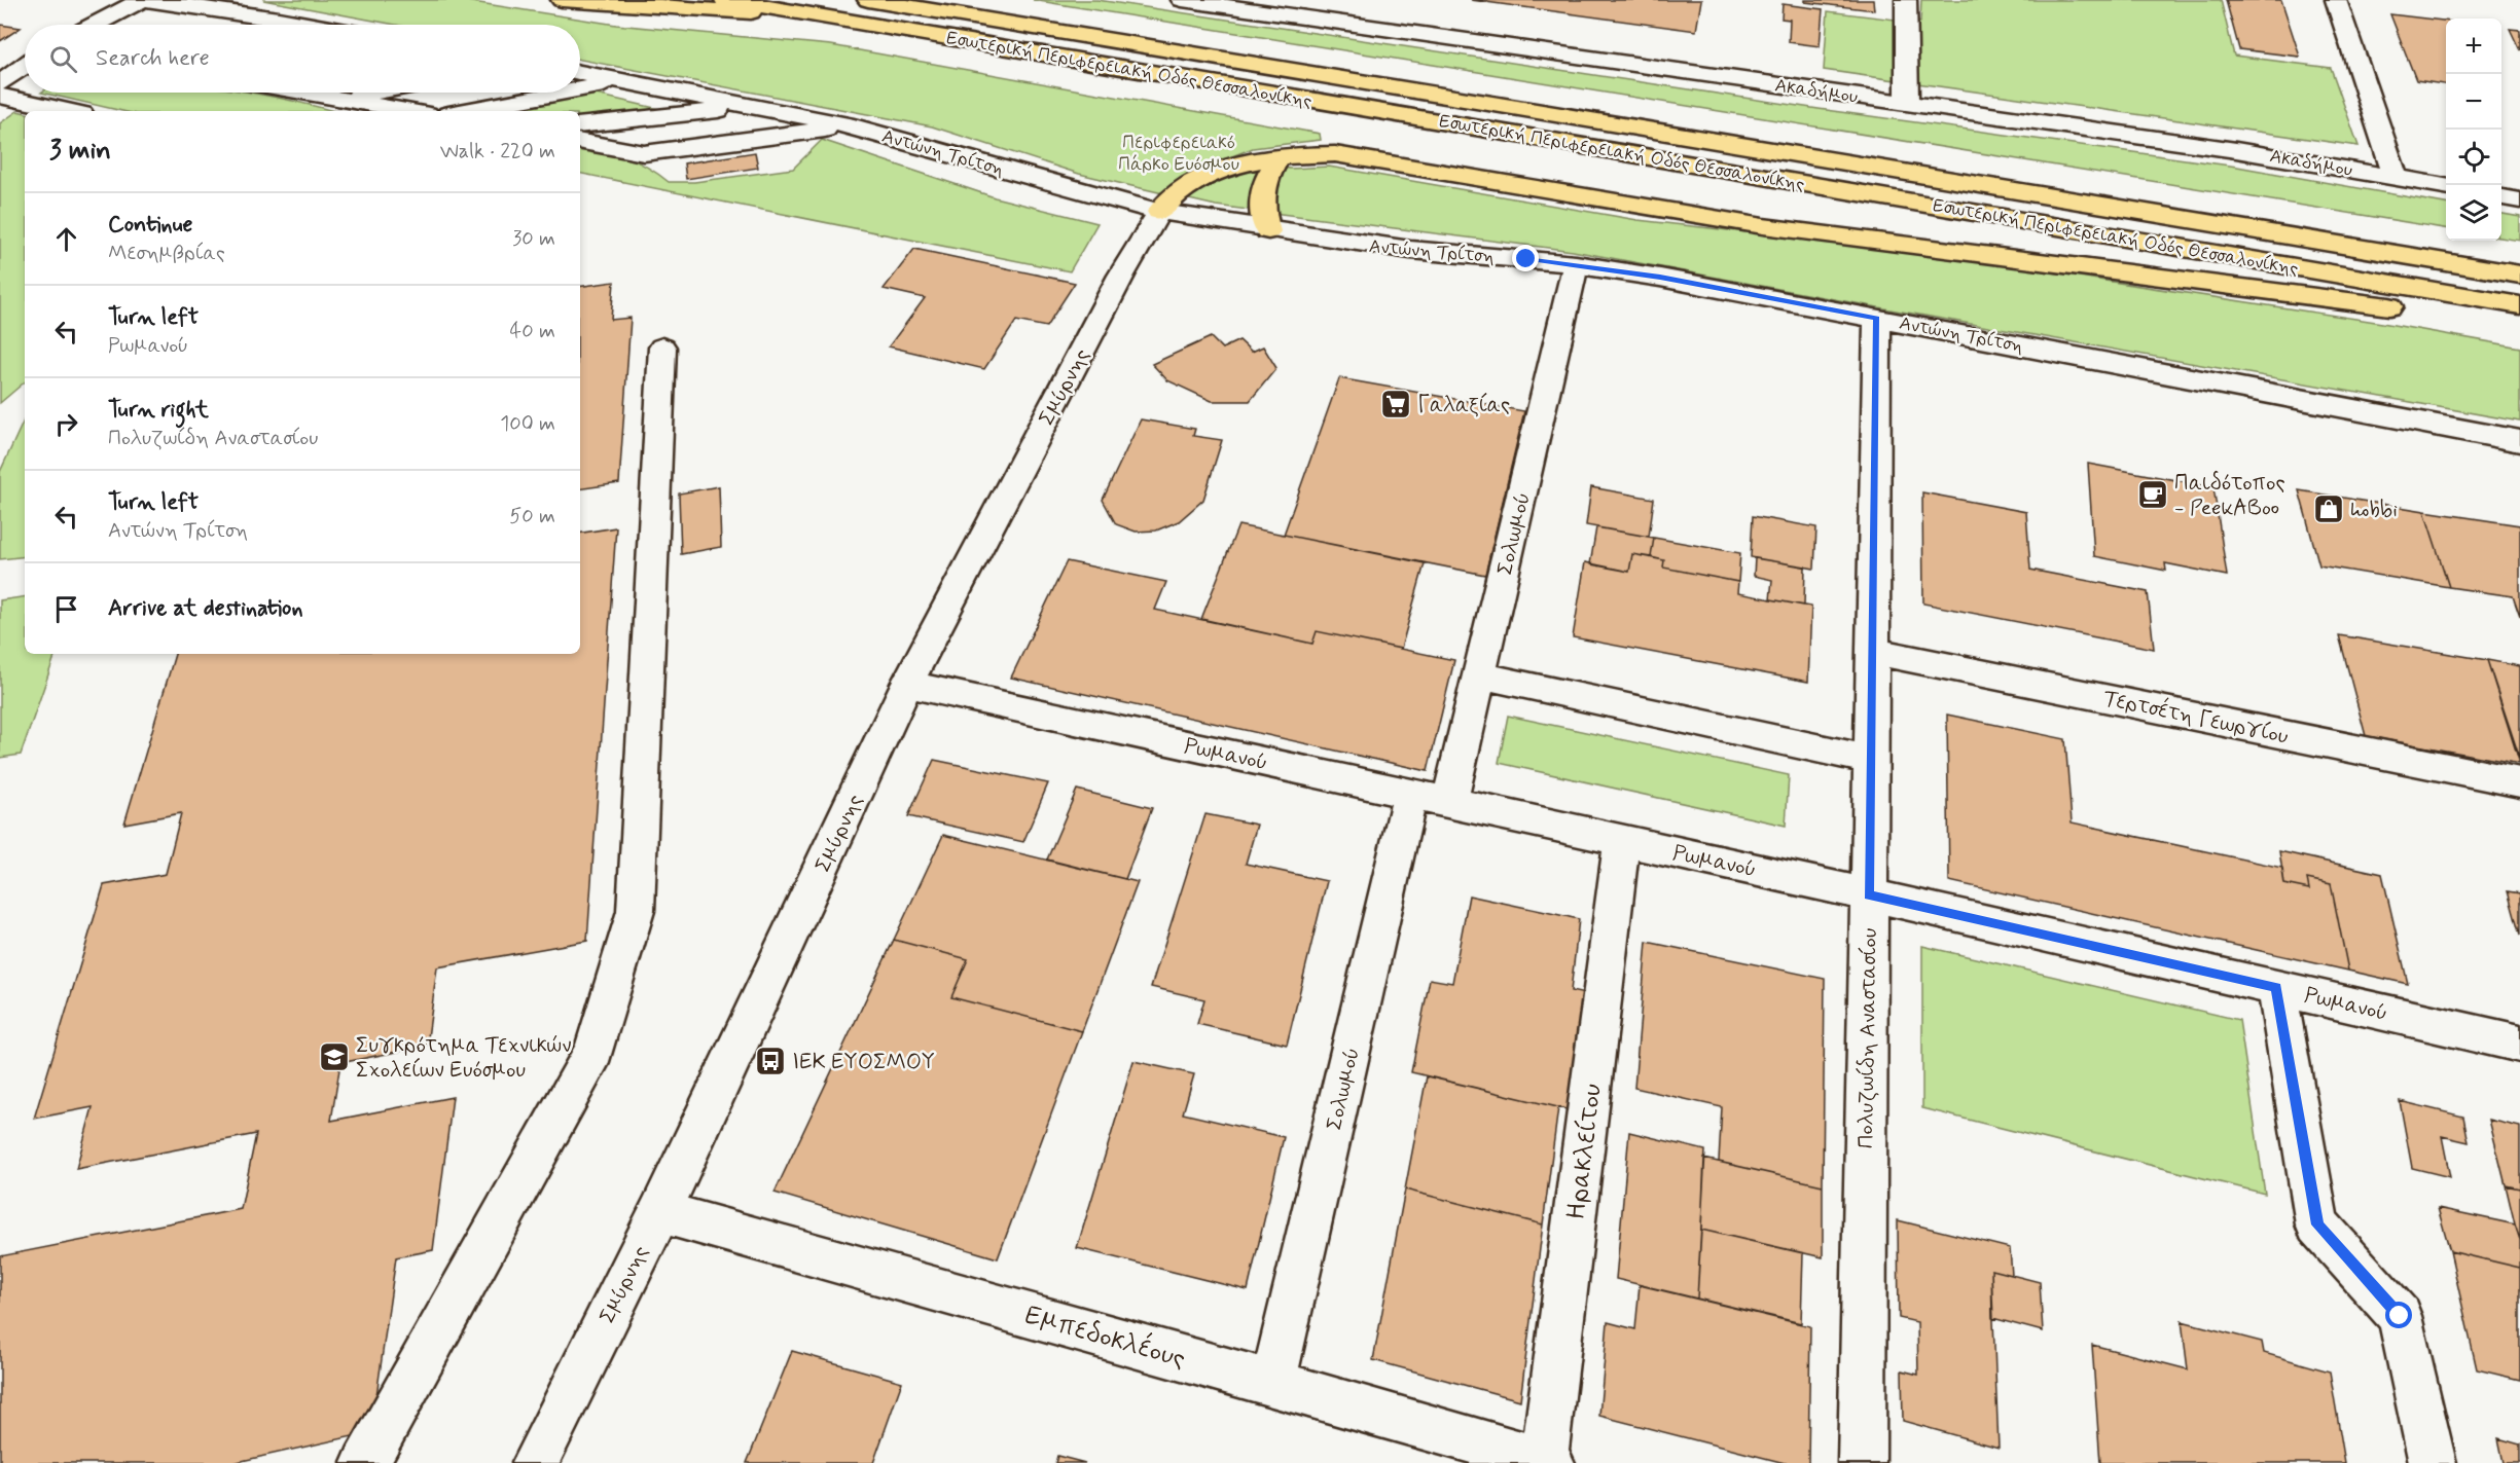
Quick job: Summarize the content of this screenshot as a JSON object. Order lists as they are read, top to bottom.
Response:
{
  "streets": {
    "highway": ["Εσωτερική Περιφερειακή Οδός Θεσσαλονίκης"],
    "street": [
      "Ακαδήμου",
      "Αντώνη Τρίτση",
      "Σμύρνης",
      "Σολωμού",
      "Τερτσέτη Γεωργίου",
      "Ρωμανού",
      "Πολυζωίδη Αναστασίου",
      "Ηρακλείτου",
      "Εμπεδοκλέους"
    ]
  },
  "crossings": [
    ["Αντώνη Τρίτση", "Σμύρνης"],
    ["Αντώνη Τρίτση", "Σολωμού"],
    ["Αντώνη Τρίτση", "Πολυζωίδη Αναστασίου"],
    ["Σμύρνης", "Ρωμανού"],
    ["Σμύρνης", "Εμπεδοκλέους"],
    ["Σολωμού", "Ρωμανού"],
    ["Σολωμού", "Εμπεδοκλέους"],
    ["Τερτσέτη Γεωργίου", "Πολυζωίδη Αναστασίου"],
    ["Ρωμανού", "Πολυζωίδη Αναστασίου"],
    ["Ρωμανού", "Ηρακλείτου"],
    ["Ηρακλείτου", "Εμπεδοκλέους"]
  ],
  "parks": ["Περιφερειακό Πάρκο Ευόσμου"],
  "places": {
    "supermarket": ["Γαλαξίας"],
    "cafe": ["Παιδότοπος - PeekABoo"],
    "shop": ["hobbi"],
    "school or university": ["Συγκρότημα Τεχνικών Σχολείων Ευόσμου"],
    "bus stop": ["ΙΕΚ ΕΥΟΣΜΟΥ"]
  },
  "page": {
    "map_buttons": ["+", "−"],
    "search": "Search here",
    "heading": ["3 min", "Walk · 220 m"],
    "list": [
      ["Continue", "Μεσημβρίας", "30 m"],
      ["Turn left", "Ρωμανού", "40 m"],
      ["Turn right", "Πολυζωίδη Αναστασίου", "100 m"],
      ["Turn left", "Αντώνη Τρίτση", "50 m"],
      "Arrive at destination"
    ]
  }
}
